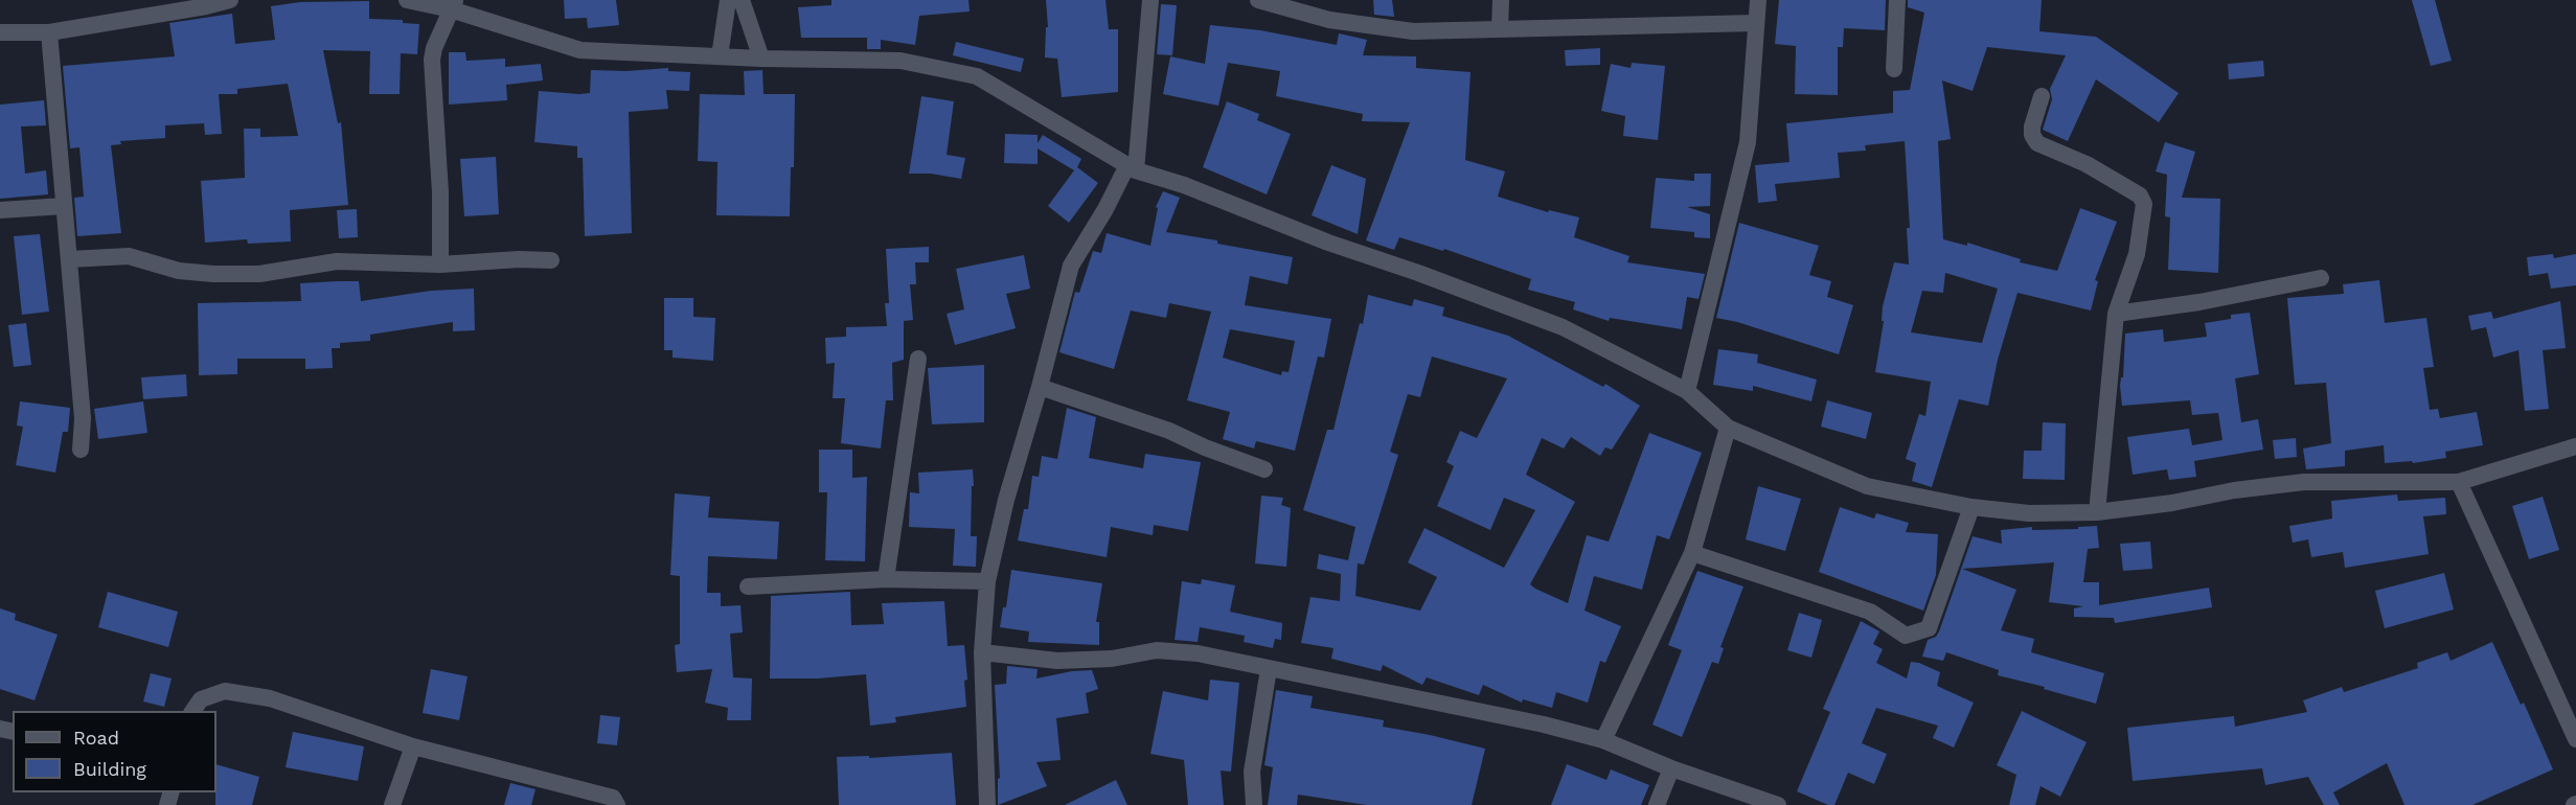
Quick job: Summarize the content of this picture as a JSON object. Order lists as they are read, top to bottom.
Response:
{
  "legend": ["Road", "Building"]
}
